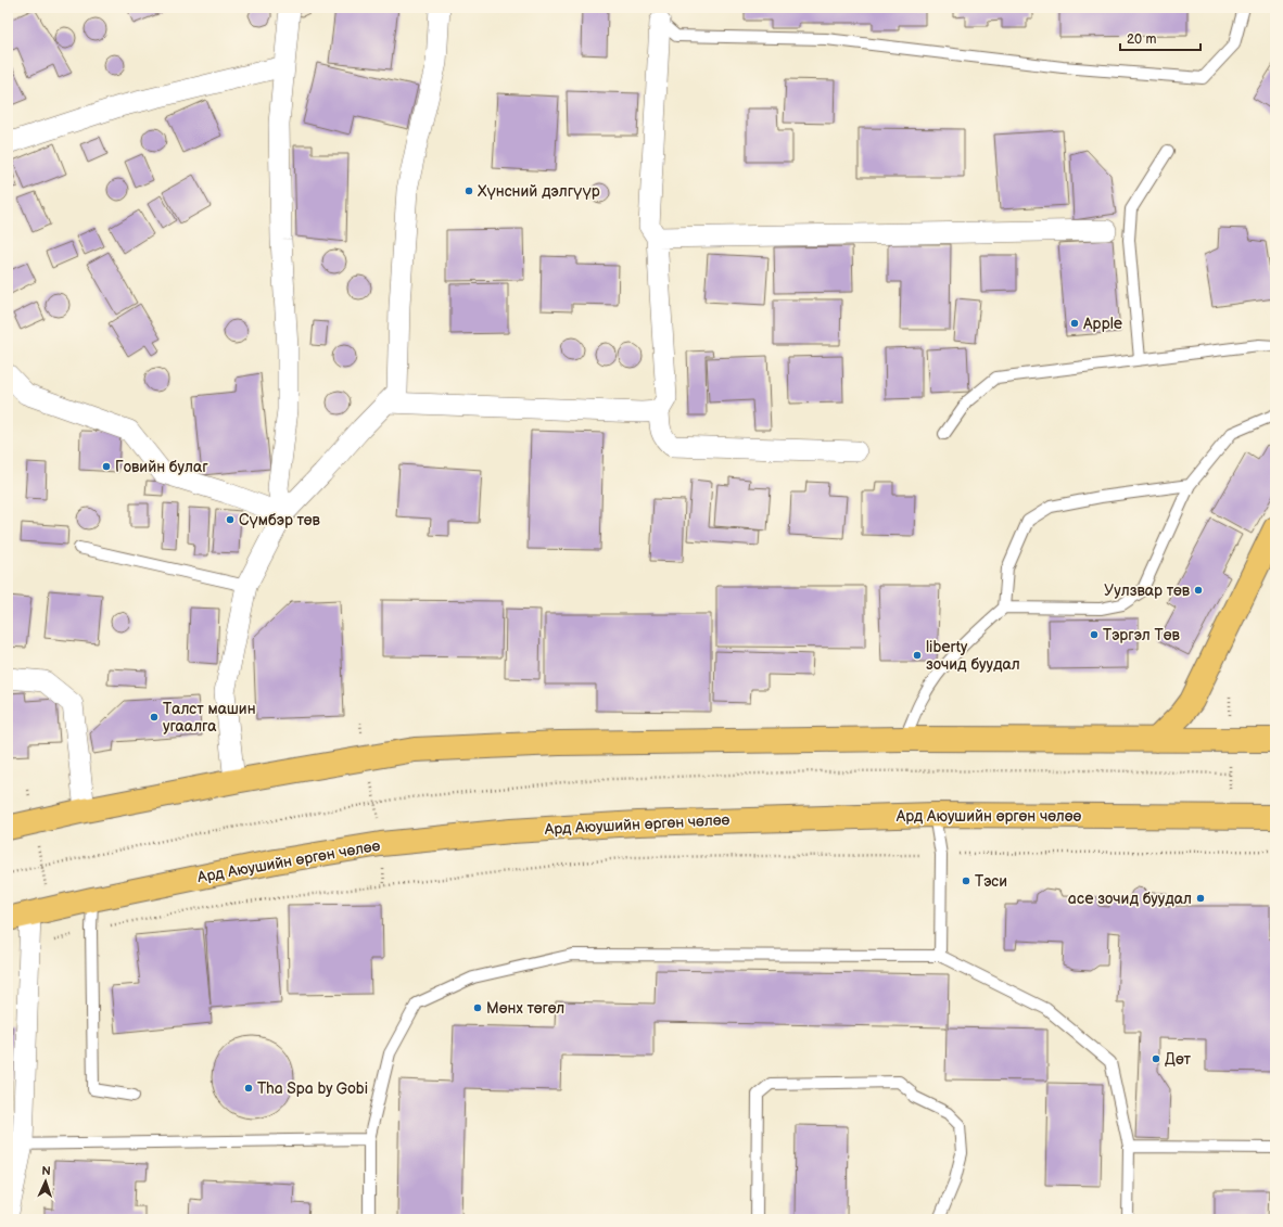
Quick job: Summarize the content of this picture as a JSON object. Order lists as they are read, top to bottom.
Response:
{
  "streets": {
    "main road": ["Ард Аюушийн өргөн чөлөө"]
  },
  "places": [
    "Хүнсний дэлгүүр",
    "Apple",
    "Говийн булаг",
    "Сүмбэр төв",
    "Уулзвар төв",
    "Тэргэл Төв",
    "liberty зочид буудал",
    "Талст машин угаалга",
    "Тэси",
    "ace зочид буудал",
    "Мөнх төгөл",
    "Дөт",
    "Tha Spa by Gobi"
  ],
  "scale_bar": "20 m",
  "north": "top"
}
